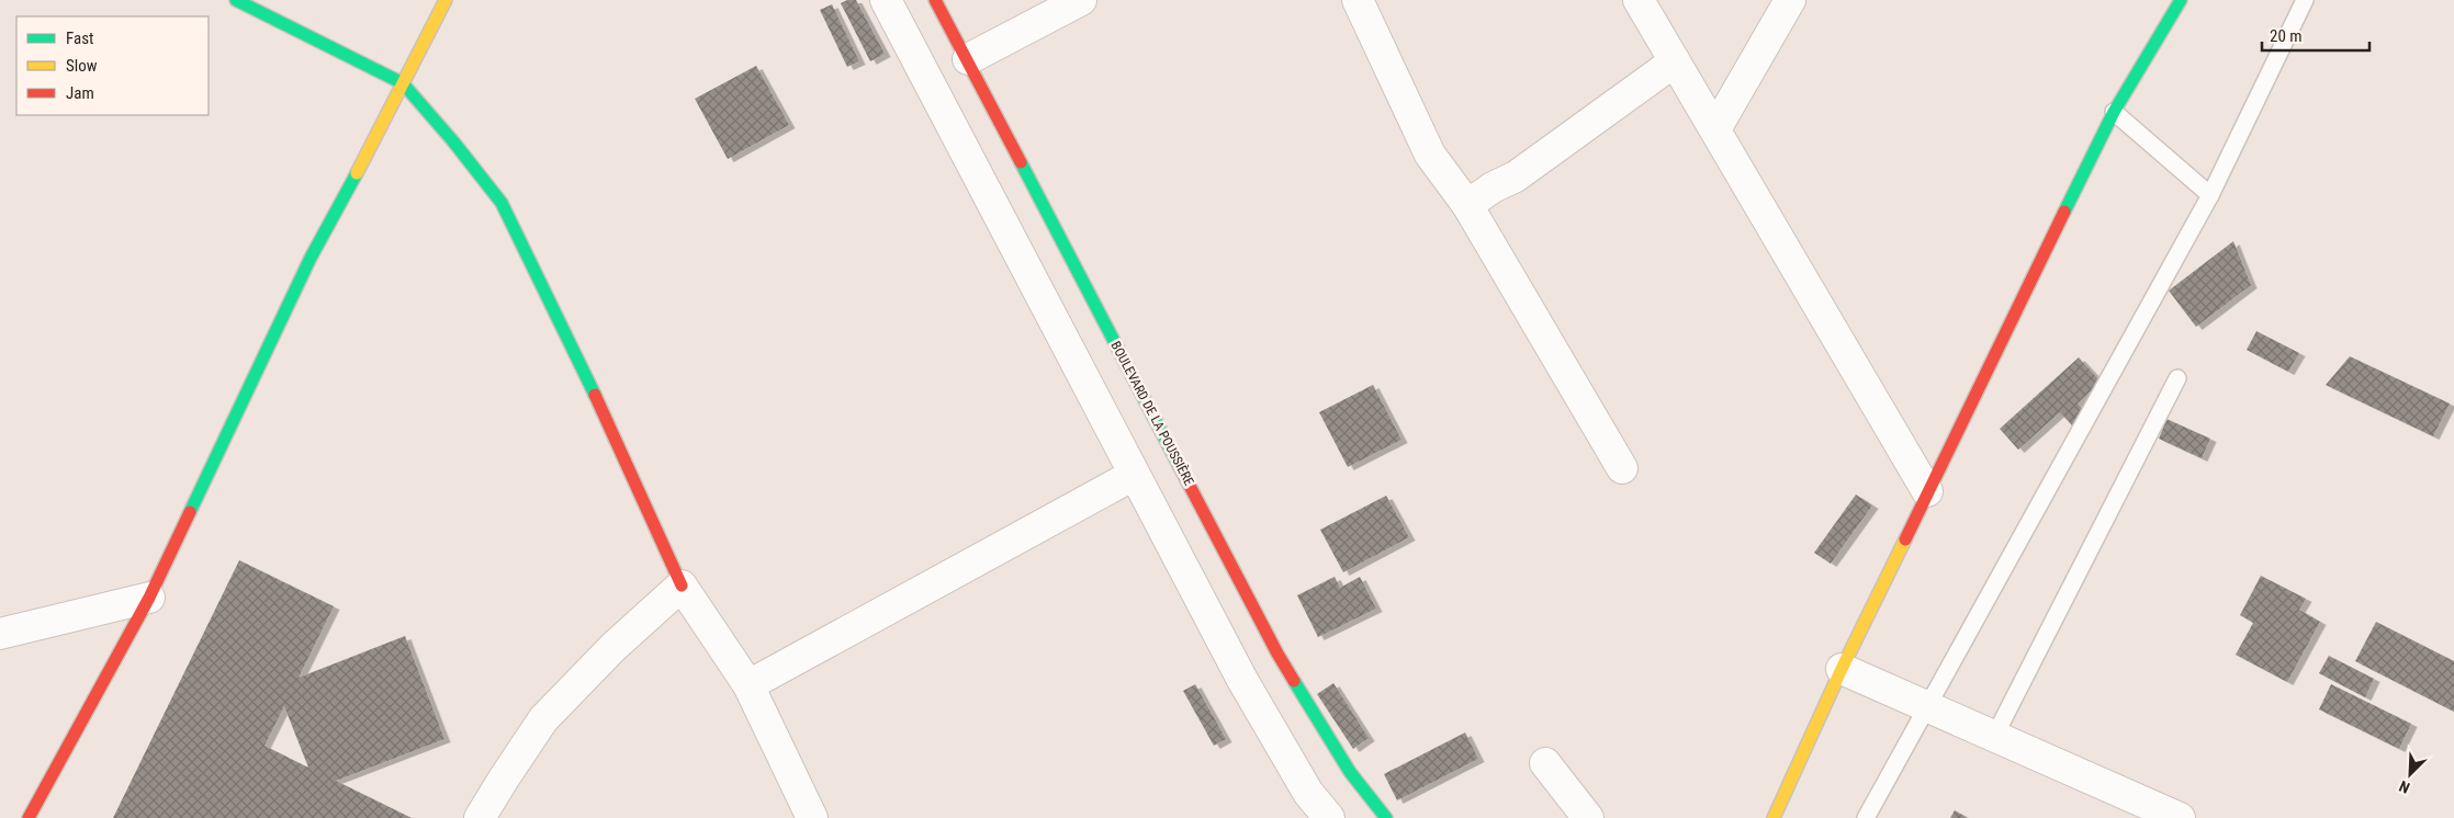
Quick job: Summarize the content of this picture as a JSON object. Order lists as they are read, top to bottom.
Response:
{
  "streets": {
    "street": ["BOULEVARD DE LA POUSSIÈRE"]
  },
  "legend": ["Fast", "Slow", "Jam"],
  "scale_bar": "20 m",
  "north": "bottom left"
}
